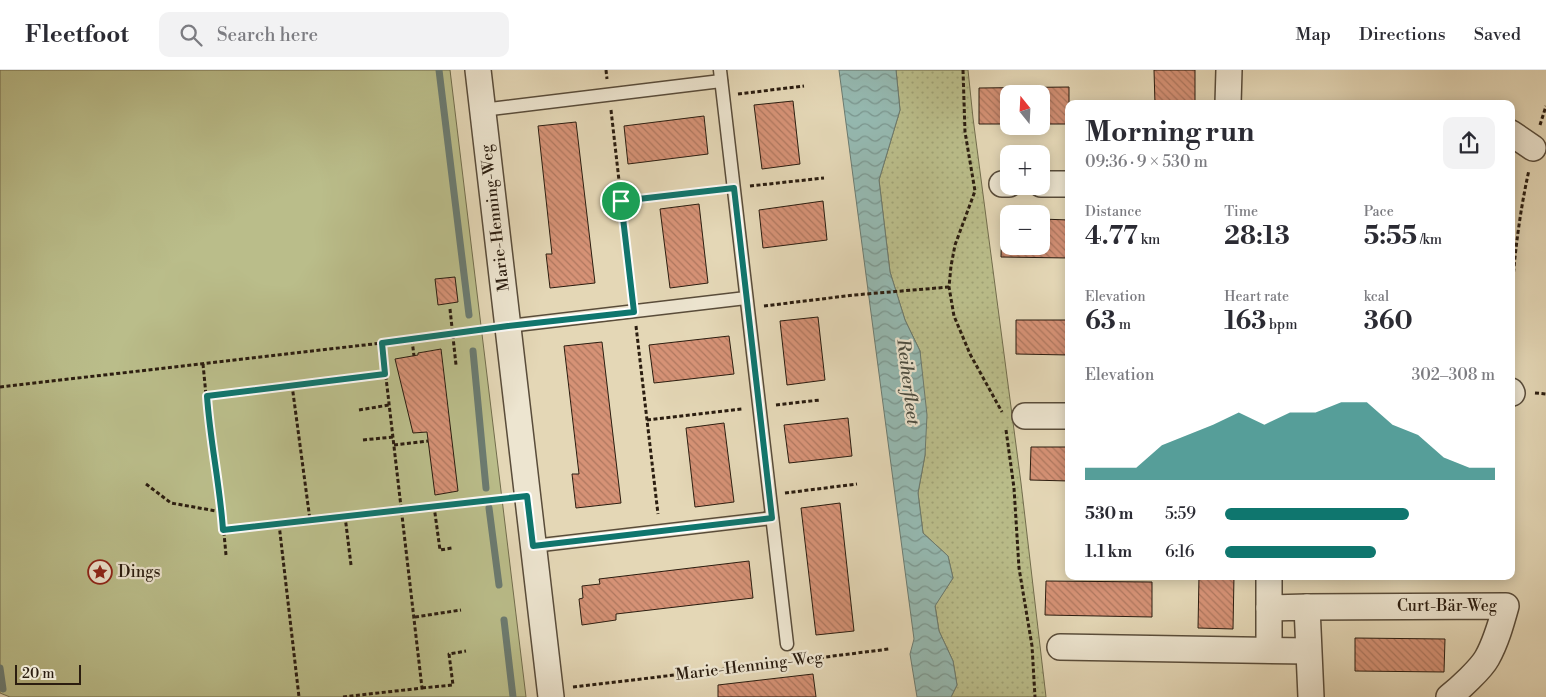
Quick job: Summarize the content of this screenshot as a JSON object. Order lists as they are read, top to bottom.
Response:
{
  "streets": {
    "street": ["Marie-Henning-Weg", "Curt-Bär-Weg"]
  },
  "water": ["Reiherfleet"],
  "places": {
    "place": ["Dings"]
  },
  "scale_bar": "20 m",
  "north": "top",
  "page": {
    "header": "Fleetfoot",
    "search": "Search here",
    "nav": ["Map", "Directions", "Saved"],
    "map_buttons": ["+", "−"],
    "heading": ["Morning run", "09:36 · 9 × 530 m"],
    "stats": [
      ["Distance", "4.77 km"],
      ["Time", "28:13"],
      ["Pace", "5:55 /km"],
      ["Elevation", "63 m"],
      ["Heart rate", "163 bpm"],
      ["kcal", "360"]
    ],
    "chart": ["Elevation", "302–308 m"],
    "list": [
      {
        "name": "530 m",
        "note": "5:59"
      },
      {
        "name": "1.1 km",
        "note": "6:16"
      }
    ],
    "scale": "20 m"
  }
}
